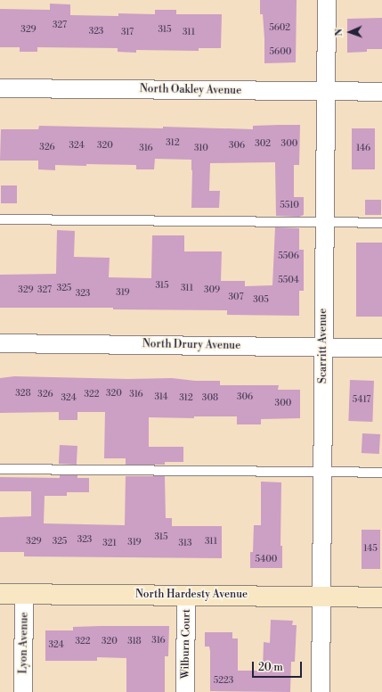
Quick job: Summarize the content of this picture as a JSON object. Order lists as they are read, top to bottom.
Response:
{
  "streets": {
    "street": [
      "North Oakley Avenue",
      "North Drury Avenue",
      "Scarritt Avenue",
      "North Hardesty Avenue",
      "Lyon Avenue",
      "Wilburn Court"
    ]
  },
  "crossings": [
    ["North Oakley Avenue", "Scarritt Avenue"],
    ["North Drury Avenue", "Scarritt Avenue"],
    ["Scarritt Avenue", "North Hardesty Avenue"],
    ["North Hardesty Avenue", "Lyon Avenue"],
    ["North Hardesty Avenue", "Wilburn Court"]
  ],
  "house_numbers": [
    "327",
    "5602",
    "329",
    "315",
    "323",
    "317",
    "311",
    "5600",
    "312",
    "302",
    "300",
    "324",
    "320",
    "306",
    "326",
    "316",
    "310",
    "146",
    "5510",
    "5506",
    "5504",
    "315",
    "325",
    "311",
    "329",
    "327",
    "309",
    "319",
    "323",
    "307",
    "305",
    "328",
    "320",
    "326",
    "322",
    "316",
    "314",
    "306",
    "324",
    "312",
    "308",
    "5417",
    "300",
    "315",
    "323",
    "329",
    "325",
    "311",
    "319",
    "321",
    "313",
    "145",
    "5400",
    "316",
    "322",
    "320",
    "318",
    "324",
    "5223"
  ],
  "scale_bar": "20 m",
  "north": "left"
}
